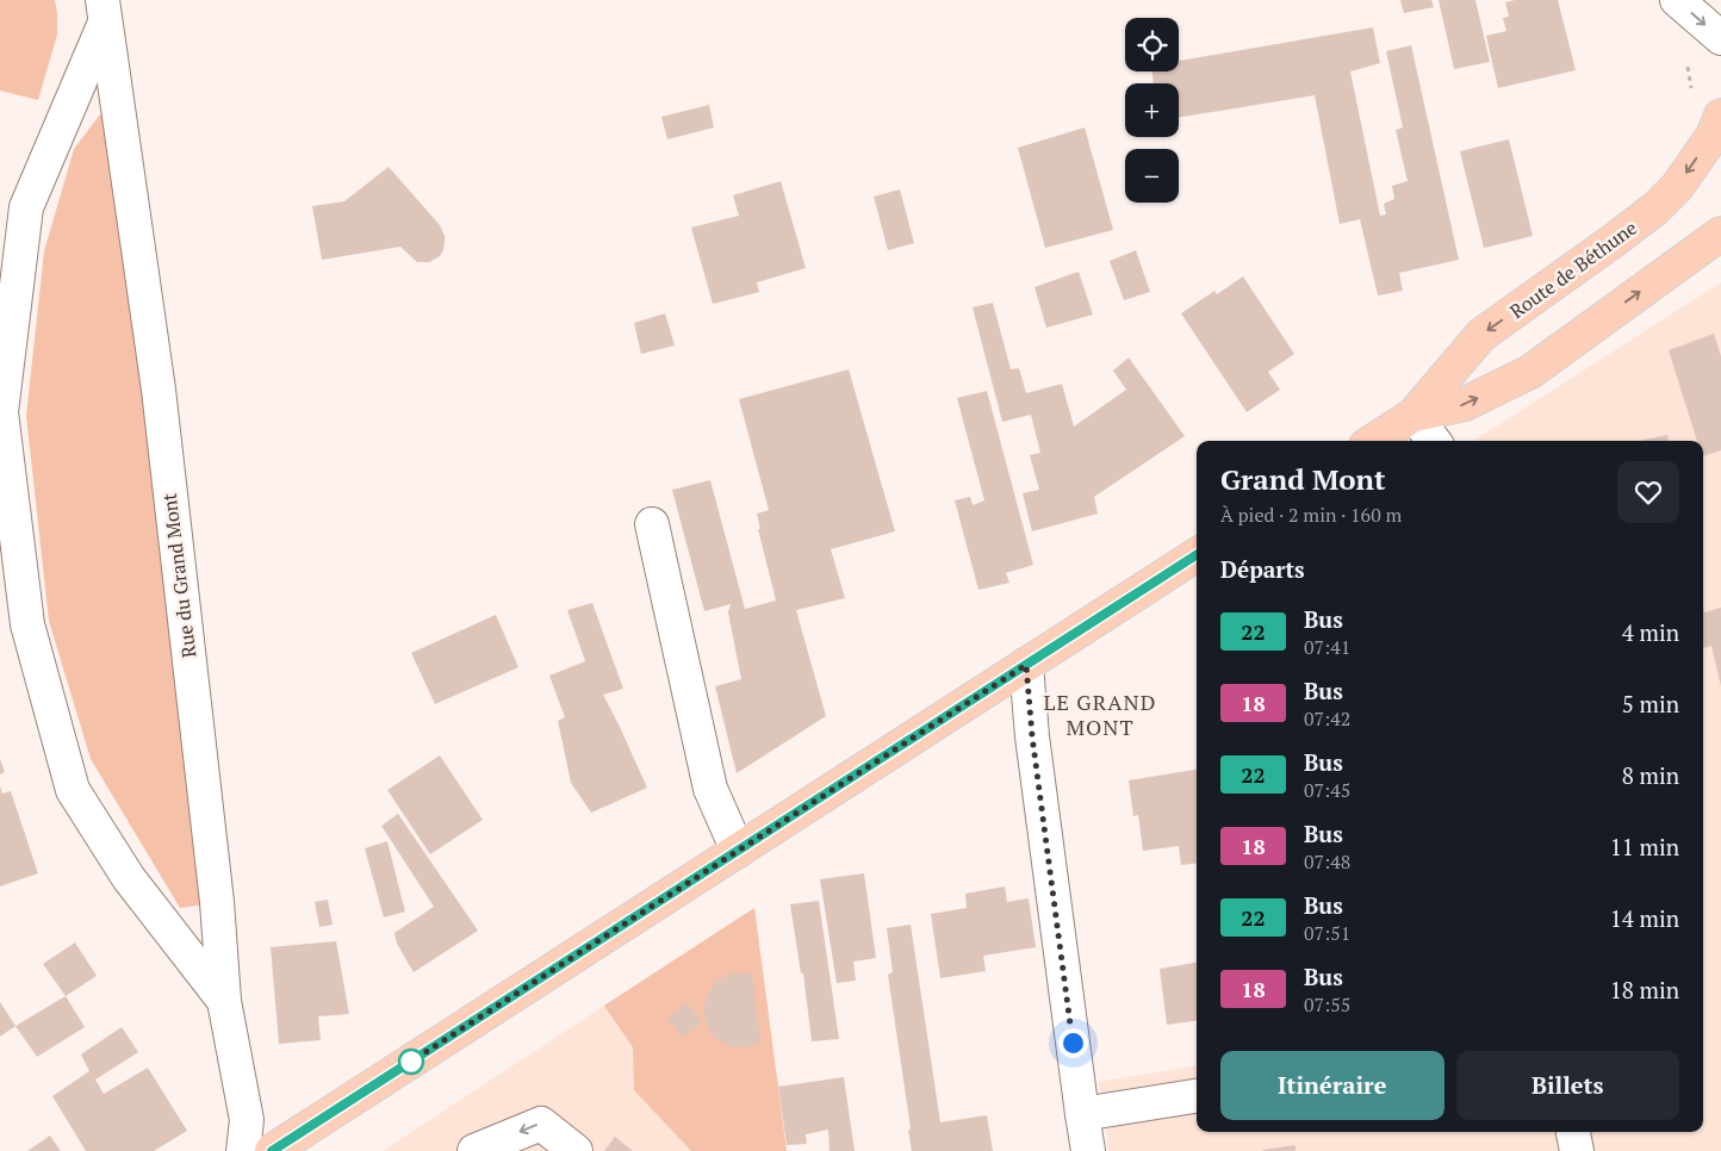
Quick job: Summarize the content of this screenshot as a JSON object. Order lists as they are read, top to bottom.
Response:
{
  "streets": {
    "main road": ["Route de Béthune"],
    "street": ["Rue du Grand Mont"]
  },
  "districts": ["LE GRAND MONT"],
  "lines": ["bus line 22"],
  "page": {
    "map_buttons": ["+", "−"],
    "heading": [
      ["Grand Mont", "À pied · 2 min · 160 m"],
      "Départs"
    ],
    "list": [
      {
        "mark": "22",
        "name": "Bus",
        "note": "07:41",
        "value": "4 min"
      },
      {
        "mark": "18",
        "name": "Bus",
        "note": "07:42",
        "value": "5 min"
      },
      {
        "mark": "22",
        "name": "Bus",
        "note": "07:45",
        "value": "8 min"
      },
      {
        "mark": "18",
        "name": "Bus",
        "note": "07:48",
        "value": "11 min"
      },
      {
        "mark": "22",
        "name": "Bus",
        "note": "07:51",
        "value": "14 min"
      },
      {
        "mark": "18",
        "name": "Bus",
        "note": "07:55",
        "value": "18 min"
      }
    ],
    "buttons": ["Itinéraire", "Billets"]
  }
}
